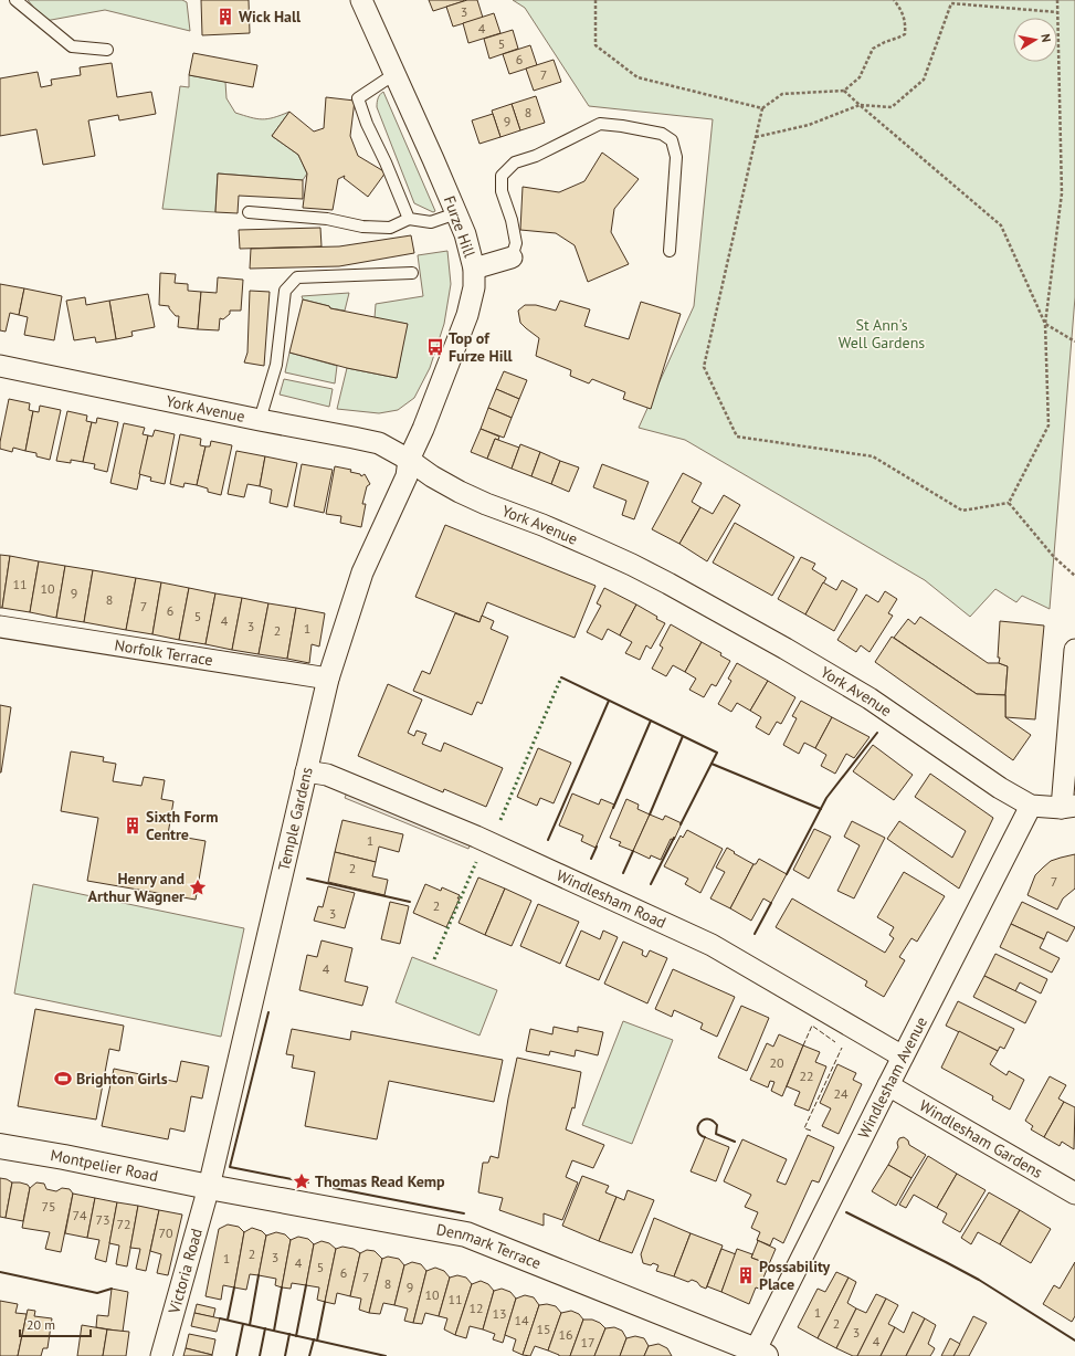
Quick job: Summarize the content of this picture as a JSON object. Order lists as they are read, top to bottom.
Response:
{
  "streets": {
    "main road": ["Montpelier Road", "Denmark Terrace"],
    "street": [
      "Furze Hill",
      "York Avenue",
      "Norfolk Terrace",
      "Temple Gardens",
      "Windlesham Road",
      "Windlesham Avenue",
      "Windlesham Gardens",
      "Victoria Road"
    ]
  },
  "crossings": [
    ["Furze Hill", "York Avenue"],
    ["Furze Hill", "Temple Gardens"],
    ["York Avenue", "Temple Gardens"],
    ["York Avenue", "Windlesham Avenue"],
    ["Norfolk Terrace", "Temple Gardens"],
    ["Temple Gardens", "Windlesham Road"],
    ["Temple Gardens", "Montpelier Road"],
    ["Temple Gardens", "Denmark Terrace"],
    ["Temple Gardens", "Victoria Road"],
    ["Windlesham Road", "Windlesham Avenue"],
    ["Windlesham Avenue", "Windlesham Gardens"],
    ["Windlesham Avenue", "Denmark Terrace"],
    ["Montpelier Road", "Denmark Terrace"],
    ["Montpelier Road", "Victoria Road"],
    ["Denmark Terrace", "Victoria Road"]
  ],
  "parks": ["St Ann's Well Gardens"],
  "places": {
    "building": ["Wick Hall", "Sixth Form Centre", "Possability Place"],
    "bus stop": ["Top of Furze Hill"],
    "place": ["Henry and Arthur Wagner", "Thomas Read Kemp"],
    "sports": ["Brighton Girls"]
  },
  "house_numbers": [
    "3",
    "4",
    "5",
    "6",
    "7",
    "8",
    "9",
    "11",
    "10",
    "9",
    "8",
    "7",
    "6",
    "5",
    "4",
    "3",
    "1",
    "2",
    "1",
    "2",
    "7",
    "2",
    "3",
    "4",
    "20",
    "22",
    "24",
    "75",
    "74",
    "73",
    "72",
    "70",
    "2",
    "3",
    "1",
    "4",
    "5",
    "6",
    "7",
    "8",
    "9",
    "10",
    "11",
    "12",
    "1",
    "13",
    "14",
    "2",
    "15",
    "3",
    "16",
    "4",
    "17"
  ],
  "scale_bar": "20 m",
  "north": "right"
}
